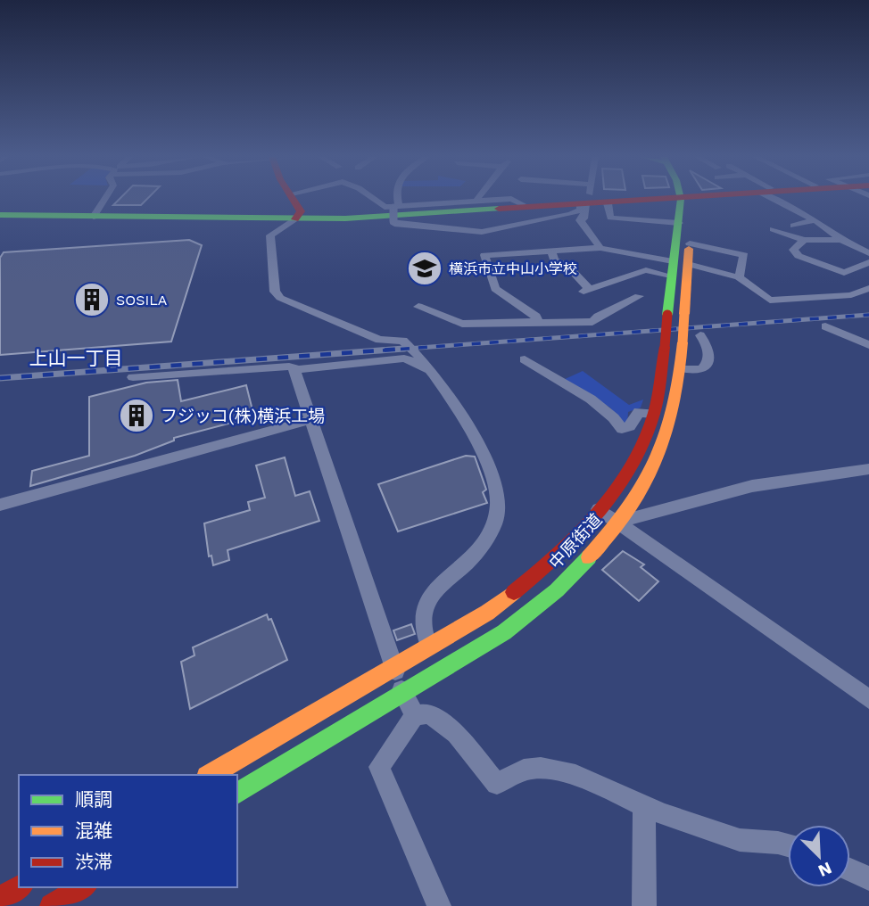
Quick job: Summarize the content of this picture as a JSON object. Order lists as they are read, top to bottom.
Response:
{
  "streets": {
    "main road": ["中原街道"]
  },
  "districts": ["上山一丁目"],
  "places": {
    "school or university": ["横浜市立中山小学校"],
    "building": ["SOSILA", "フジッコ(株)横浜工場"]
  },
  "legend": ["順調", "混雑", "渋滞"],
  "north": "bottom right"
}
